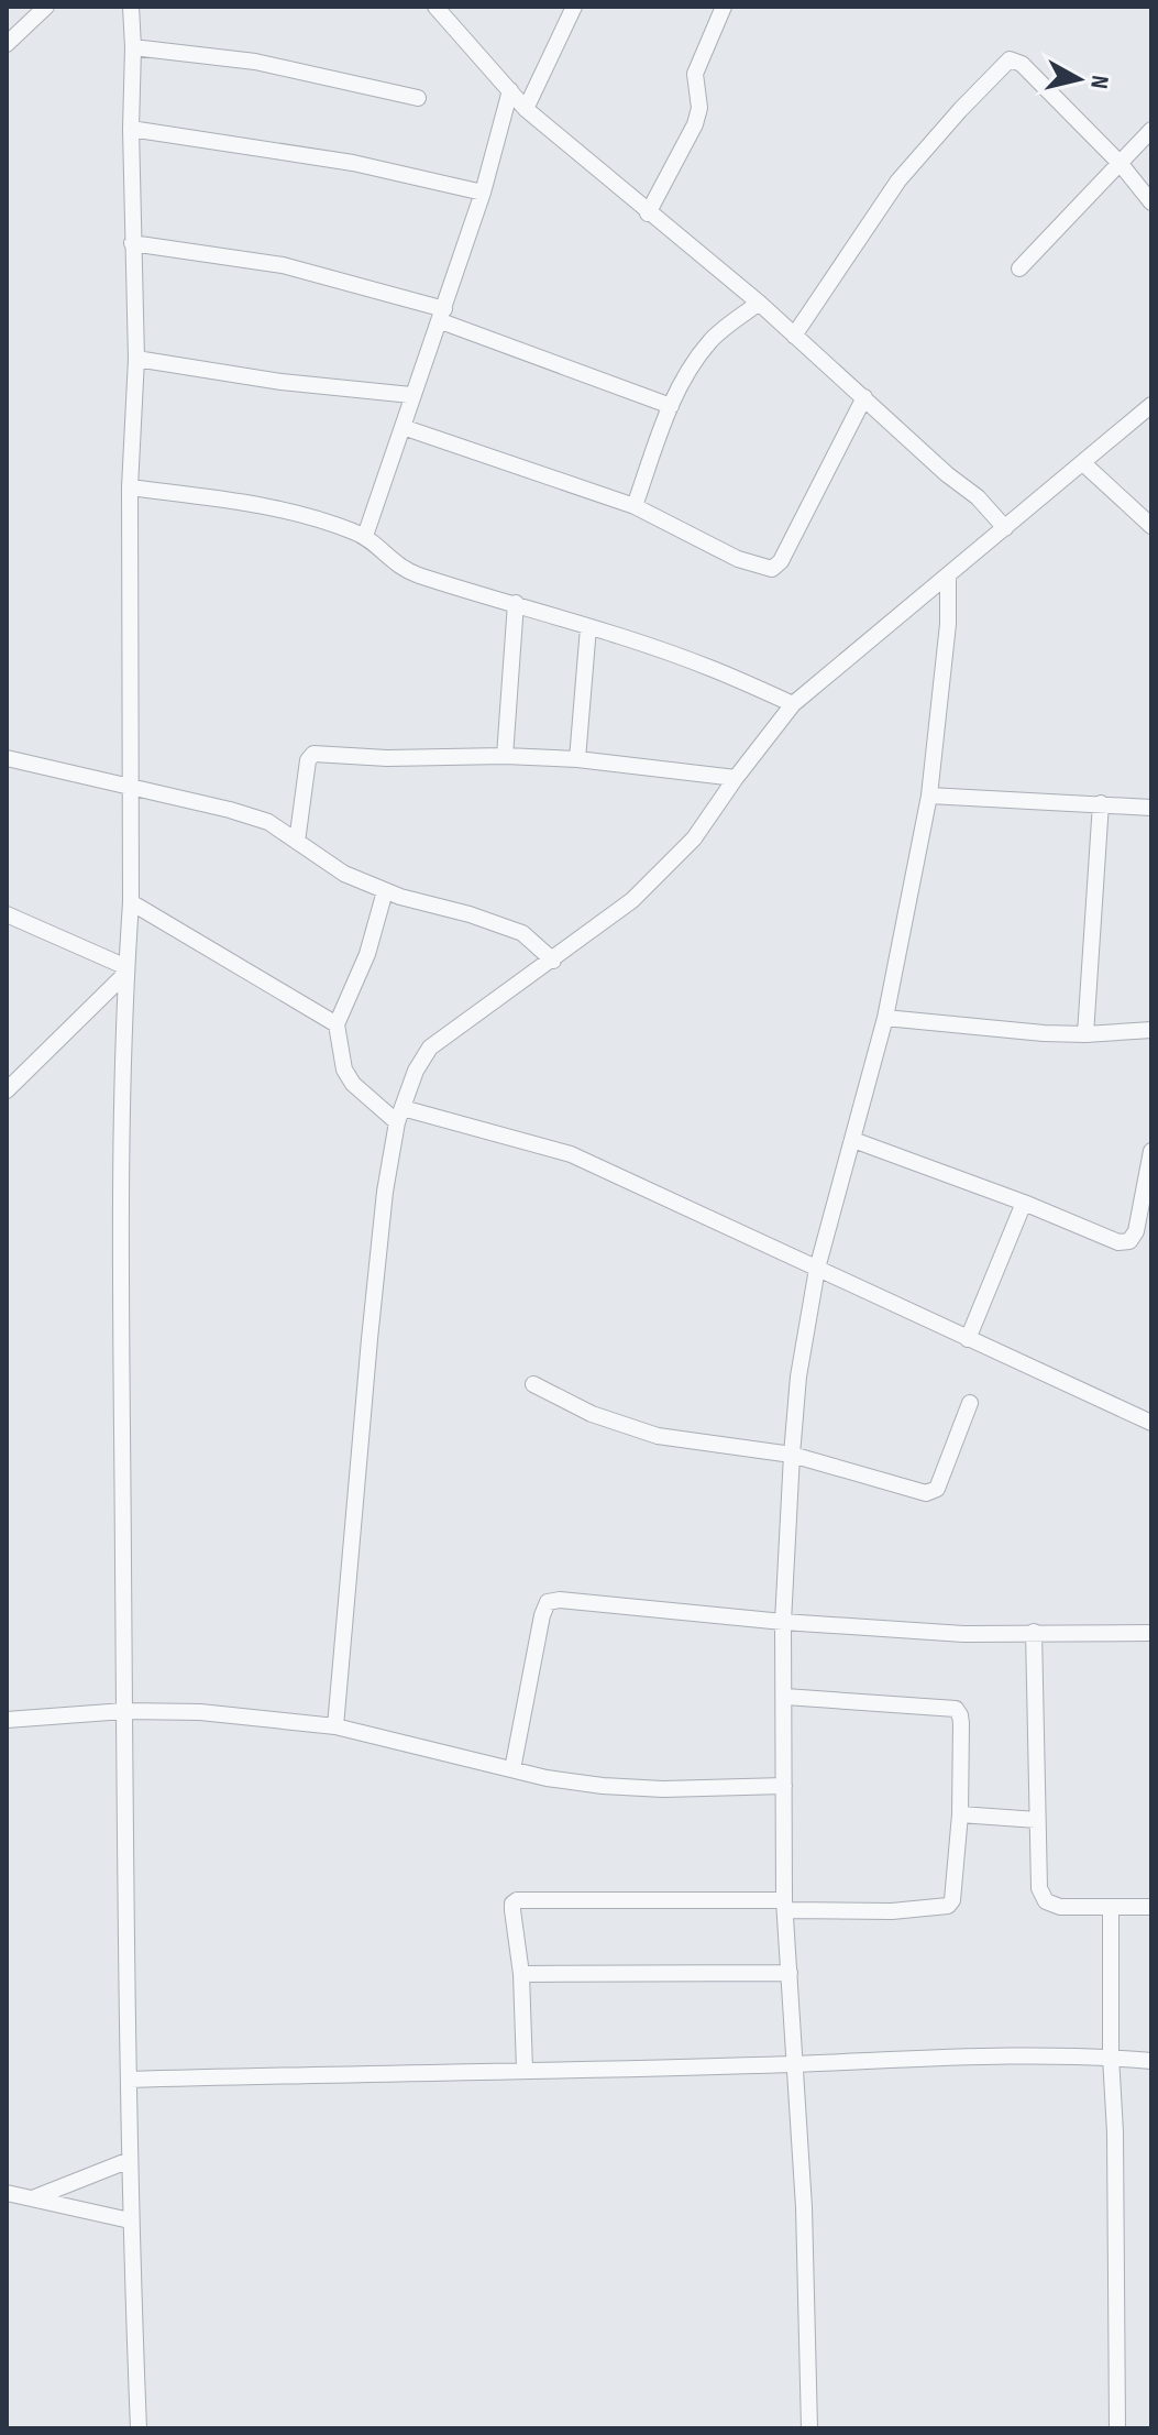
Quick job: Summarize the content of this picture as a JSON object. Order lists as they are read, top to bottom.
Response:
{
  "north": "right"
}
